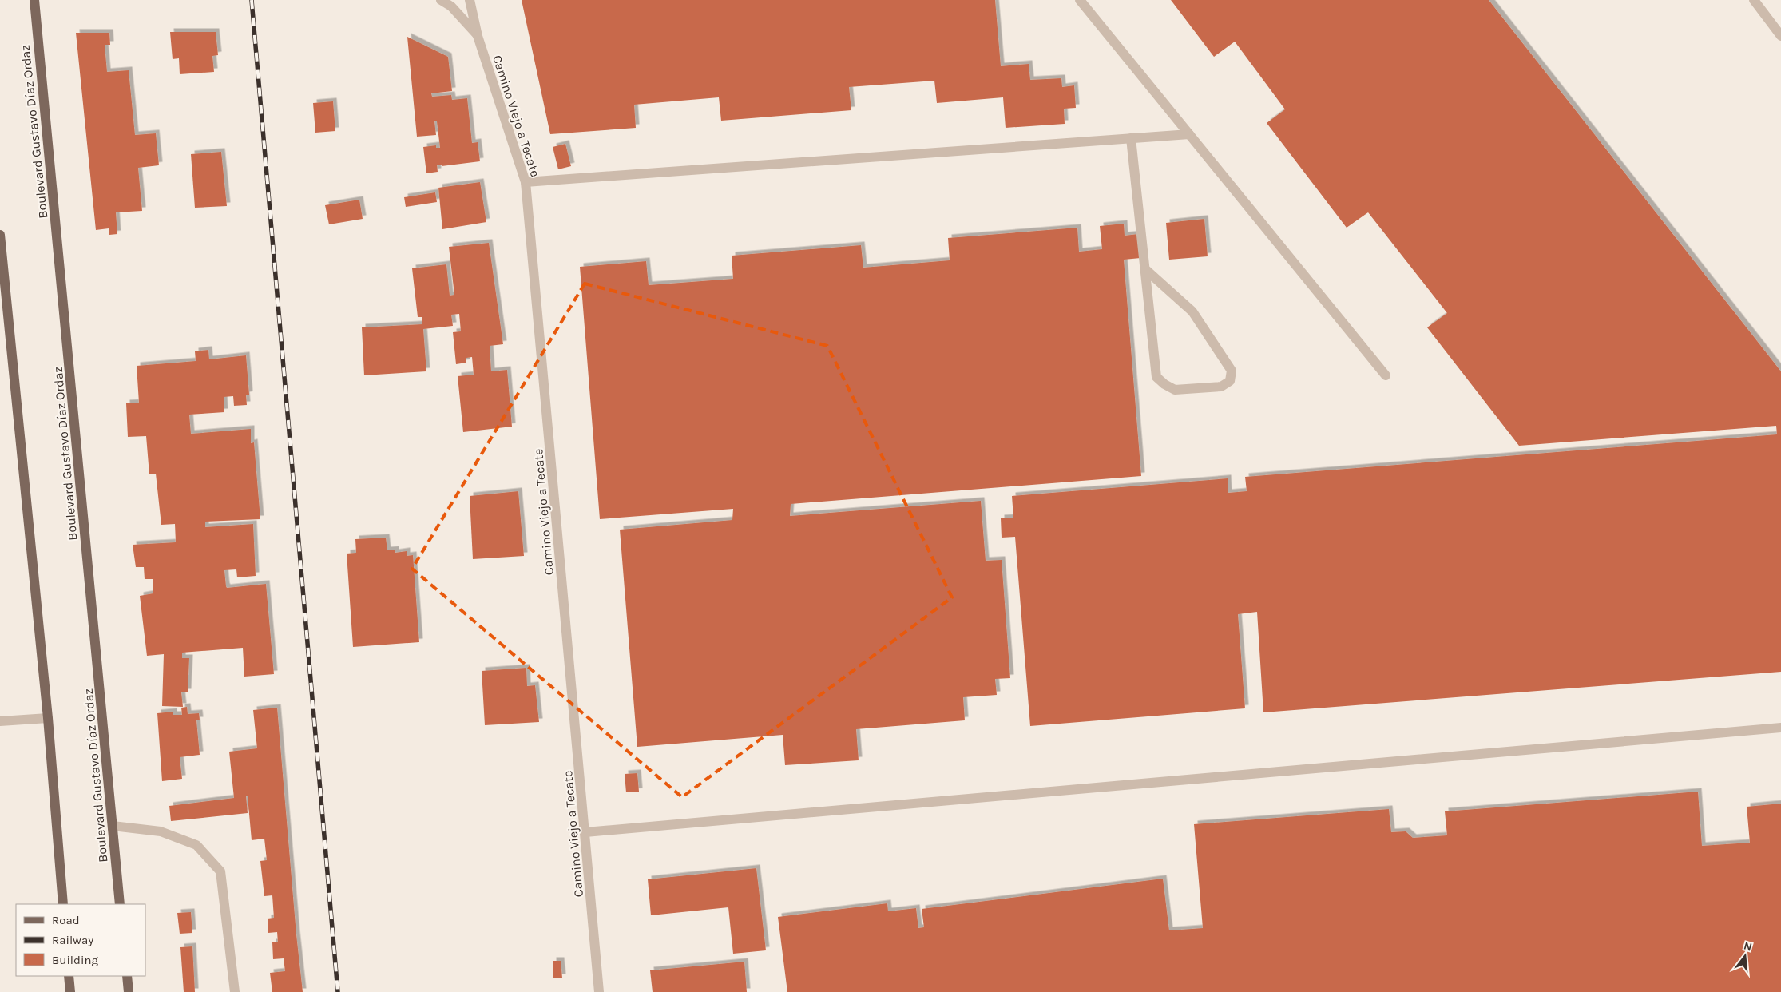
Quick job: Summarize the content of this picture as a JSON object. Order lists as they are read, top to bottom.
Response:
{
  "streets": {
    "main road": ["Boulevard Gustavo Díaz Ordaz"],
    "street": ["Camino Viejo a Tecate"]
  },
  "legend": ["Road", "Railway", "Building"],
  "north": "top"
}
